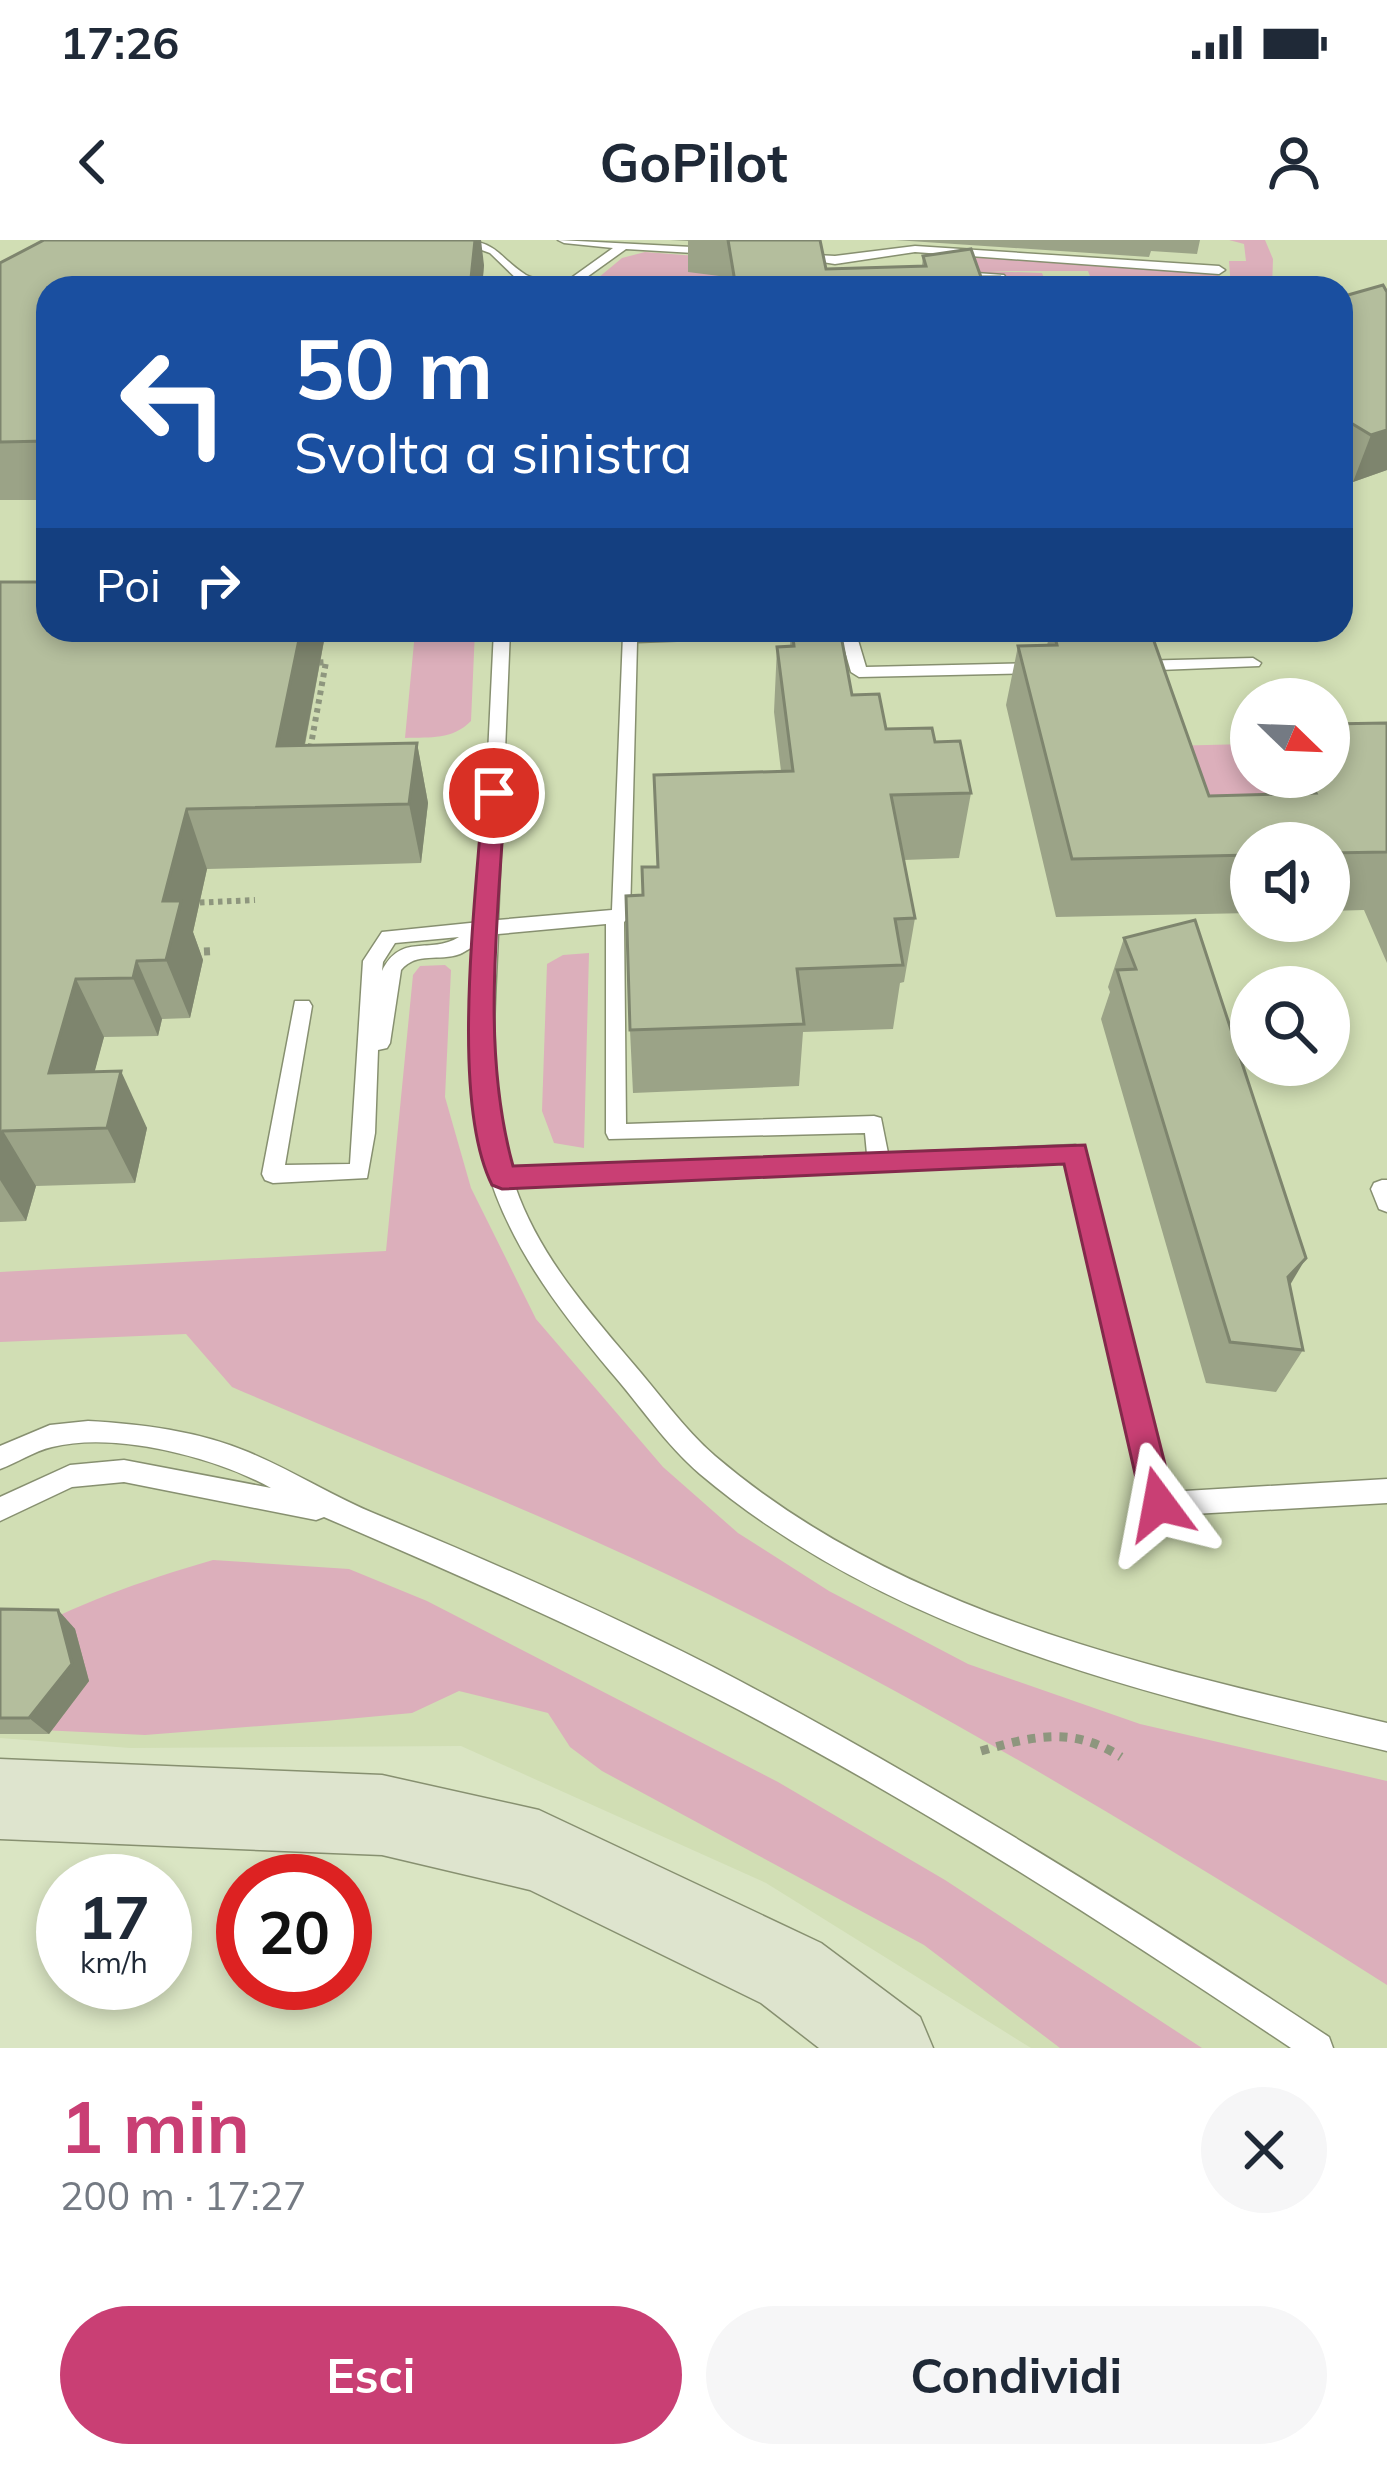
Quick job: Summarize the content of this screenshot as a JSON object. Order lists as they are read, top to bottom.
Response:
{
  "north": "bottom right",
  "page": {
    "status": "17:26",
    "header": "GoPilot",
    "turn": ["50 m", "Svolta a sinistra"],
    "then": "Poi",
    "speed": "17 km/h",
    "limit": "20",
    "heading": ["1 min", "200 m · 17:27"],
    "buttons": ["Esci", "Condividi"]
  }
}
